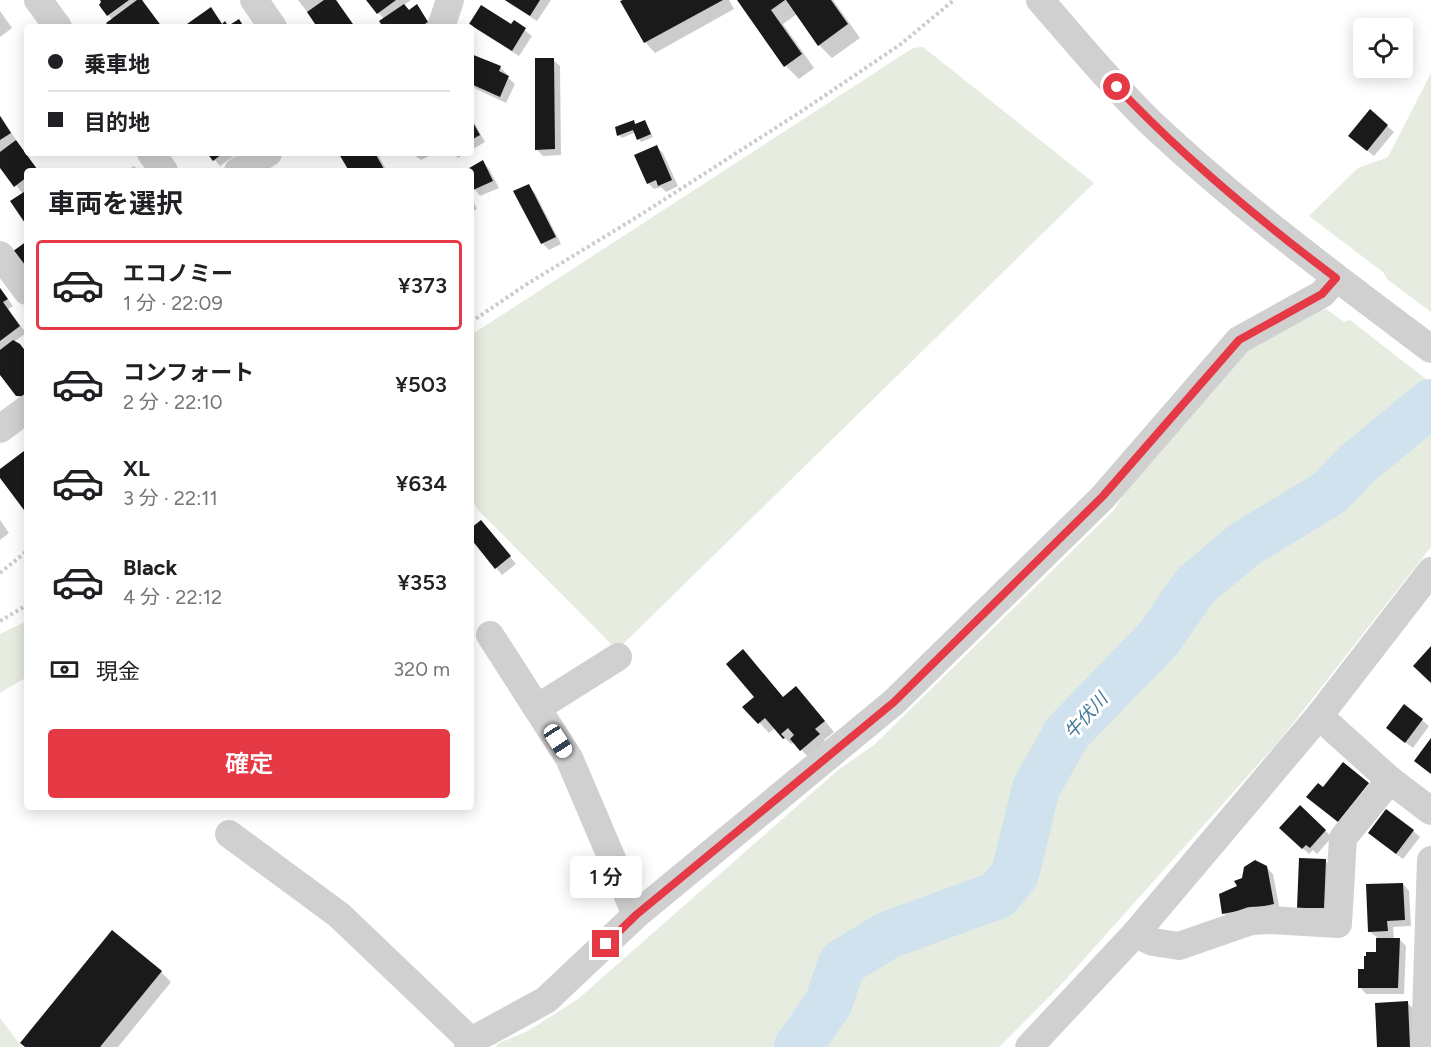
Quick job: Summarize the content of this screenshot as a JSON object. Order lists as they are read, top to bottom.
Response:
{
  "water": ["牛伏川"],
  "page": {
    "banner": ["乗車地", "目的地"],
    "heading": "車両を選択",
    "list": [
      {
        "name": "エコノミー",
        "note": "1 分 · 22:09",
        "value": "¥373"
      },
      {
        "name": "コンフォート",
        "note": "2 分 · 22:10",
        "value": "¥503"
      },
      {
        "name": "XL",
        "note": "3 分 · 22:11",
        "value": "¥634"
      },
      {
        "name": "Black",
        "note": "4 分 · 22:12",
        "value": "¥353"
      }
    ],
    "pay": ["現金", "320 m"],
    "buttons": "確定",
    "bubble": "1 分"
  }
}
